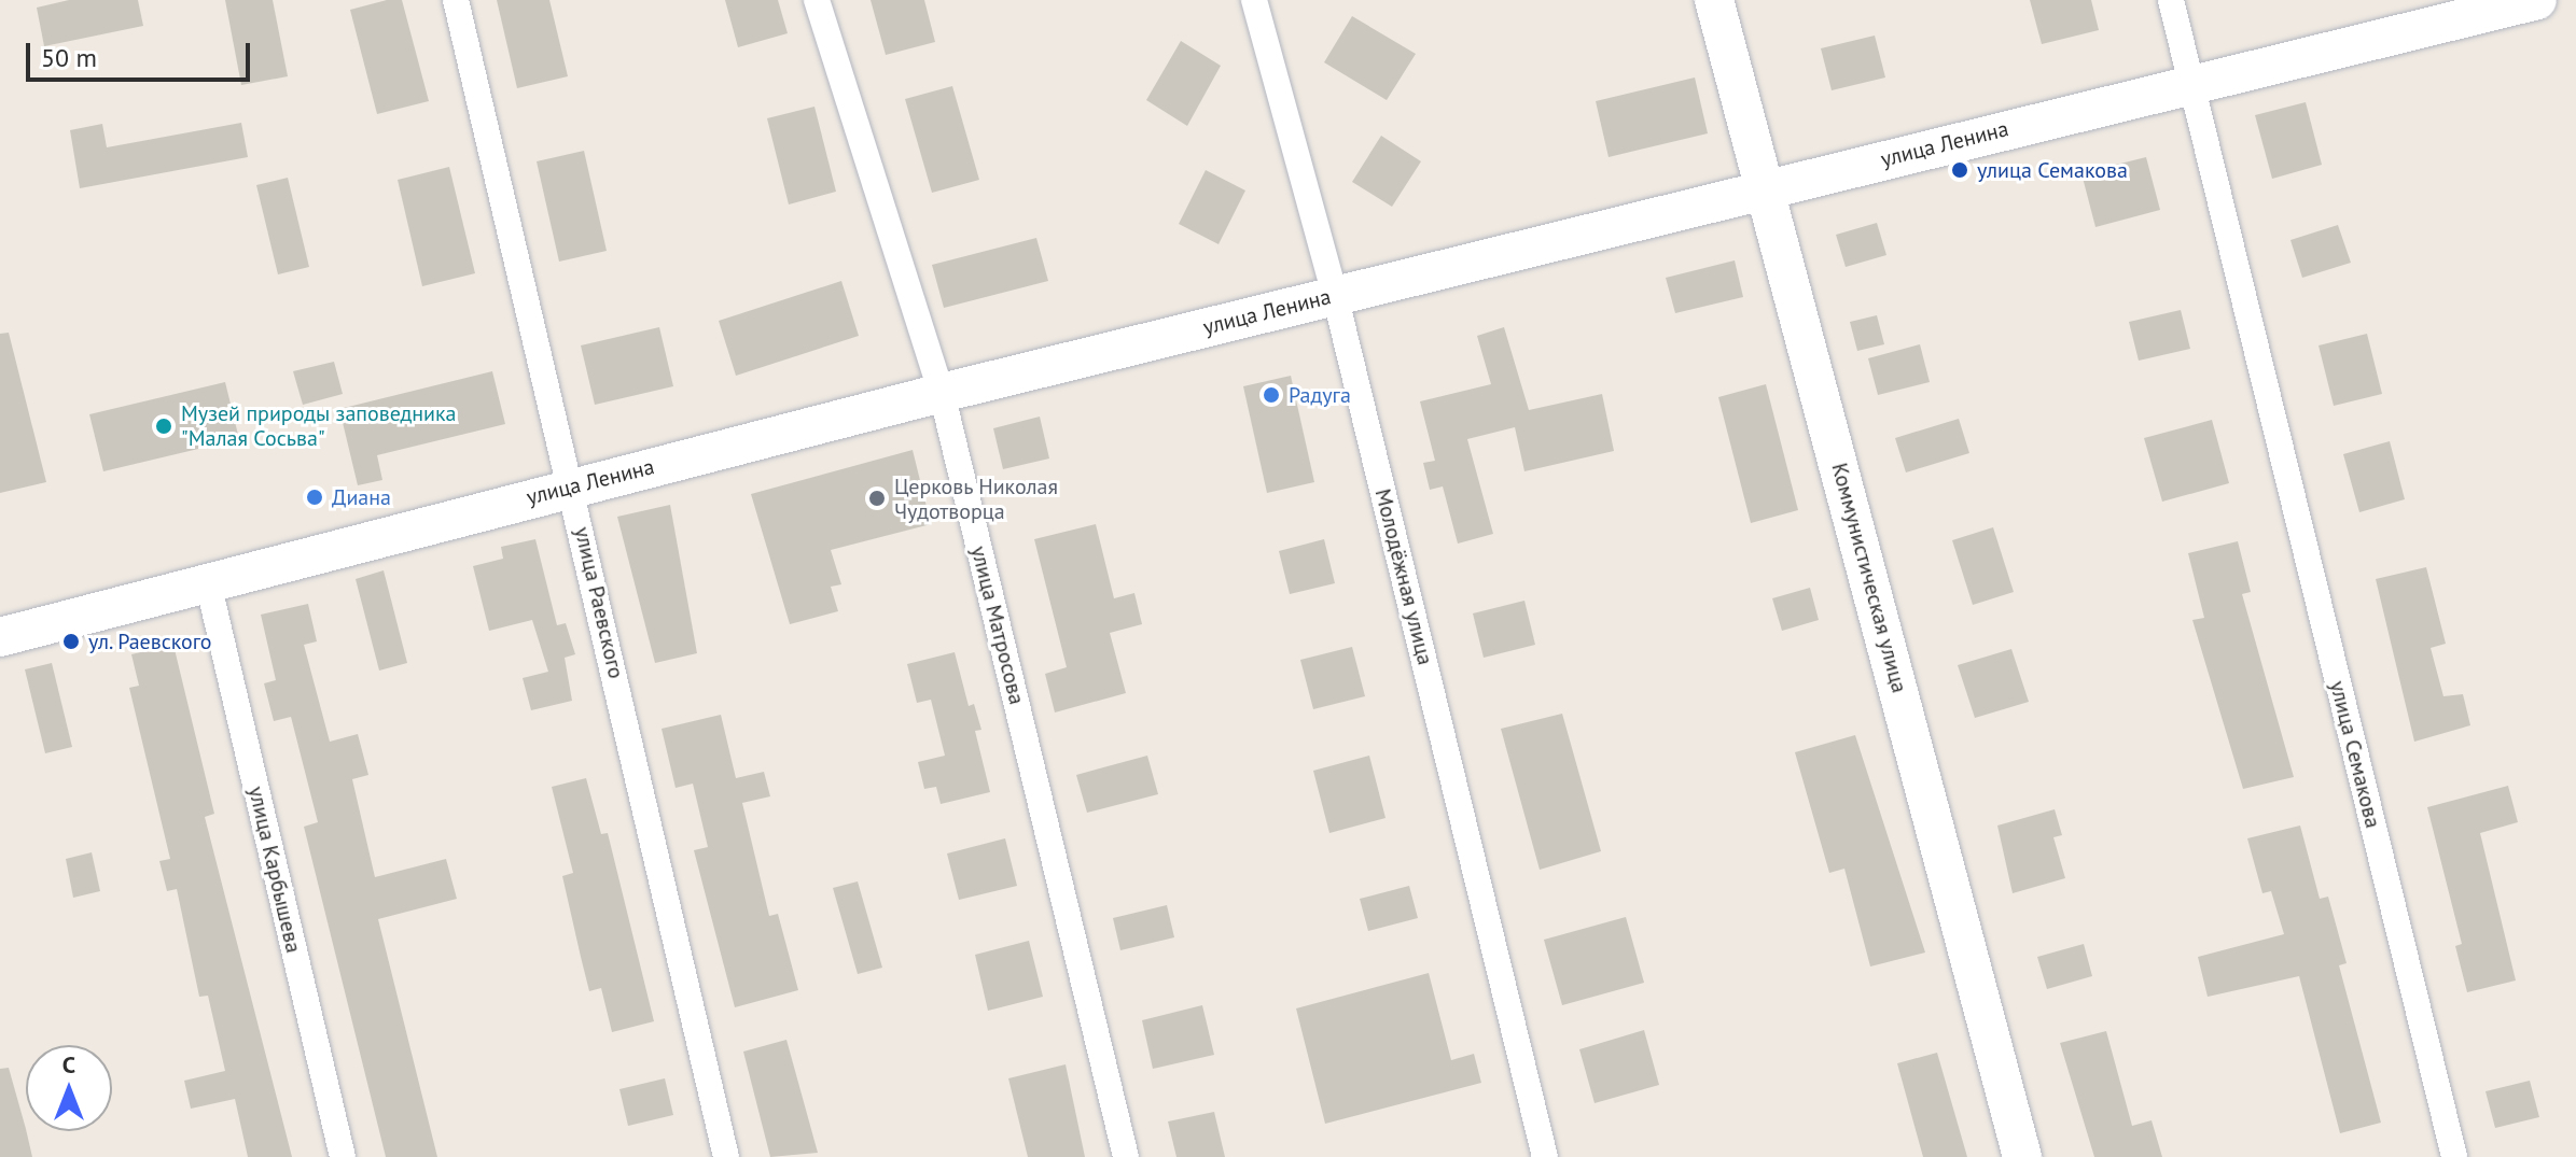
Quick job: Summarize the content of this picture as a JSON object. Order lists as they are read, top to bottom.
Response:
{
  "streets": {
    "main road": ["улица Ленина", "Коммунистическая улица"],
    "street": [
      "Молодёжная улица",
      "улица Раевского",
      "улица Матросова",
      "улица Семакова",
      "улица Карбышева"
    ]
  },
  "crossings": [
    ["улица Ленина", "Молодёжная улица"],
    ["улица Ленина", "Коммунистическая улица"],
    ["улица Ленина", "улица Раевского"],
    ["улица Ленина", "улица Матросова"],
    ["улица Ленина", "улица Семакова"],
    ["улица Ленина", "улица Карбышева"]
  ],
  "places": [
    "улица Семакова",
    "Радуга",
    "Музей природы заповедника \"Малая Сосьва\"",
    "Диана",
    "Церковь Николая Чудотворца",
    "ул. Раевского"
  ],
  "scale_bar": "50 m",
  "north": "top"
}
